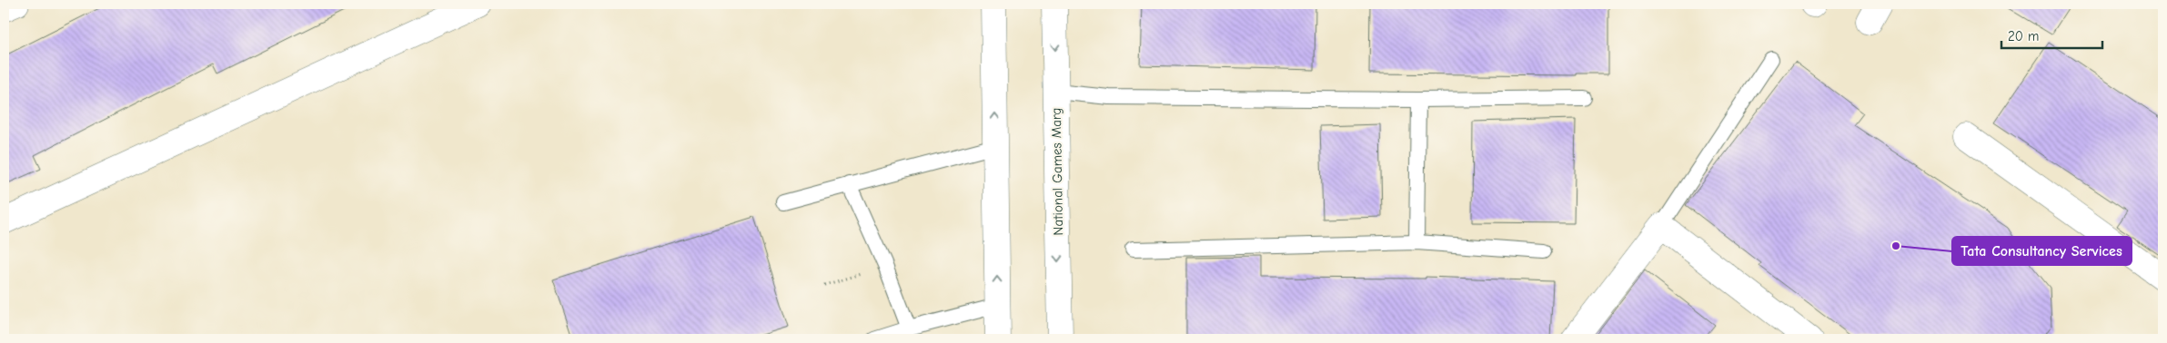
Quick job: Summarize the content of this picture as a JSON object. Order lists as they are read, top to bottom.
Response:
{
  "streets": {
    "street": ["National Games Marg"]
  },
  "places": ["Tata Consultancy Services"],
  "scale_bar": "20 m"
}
